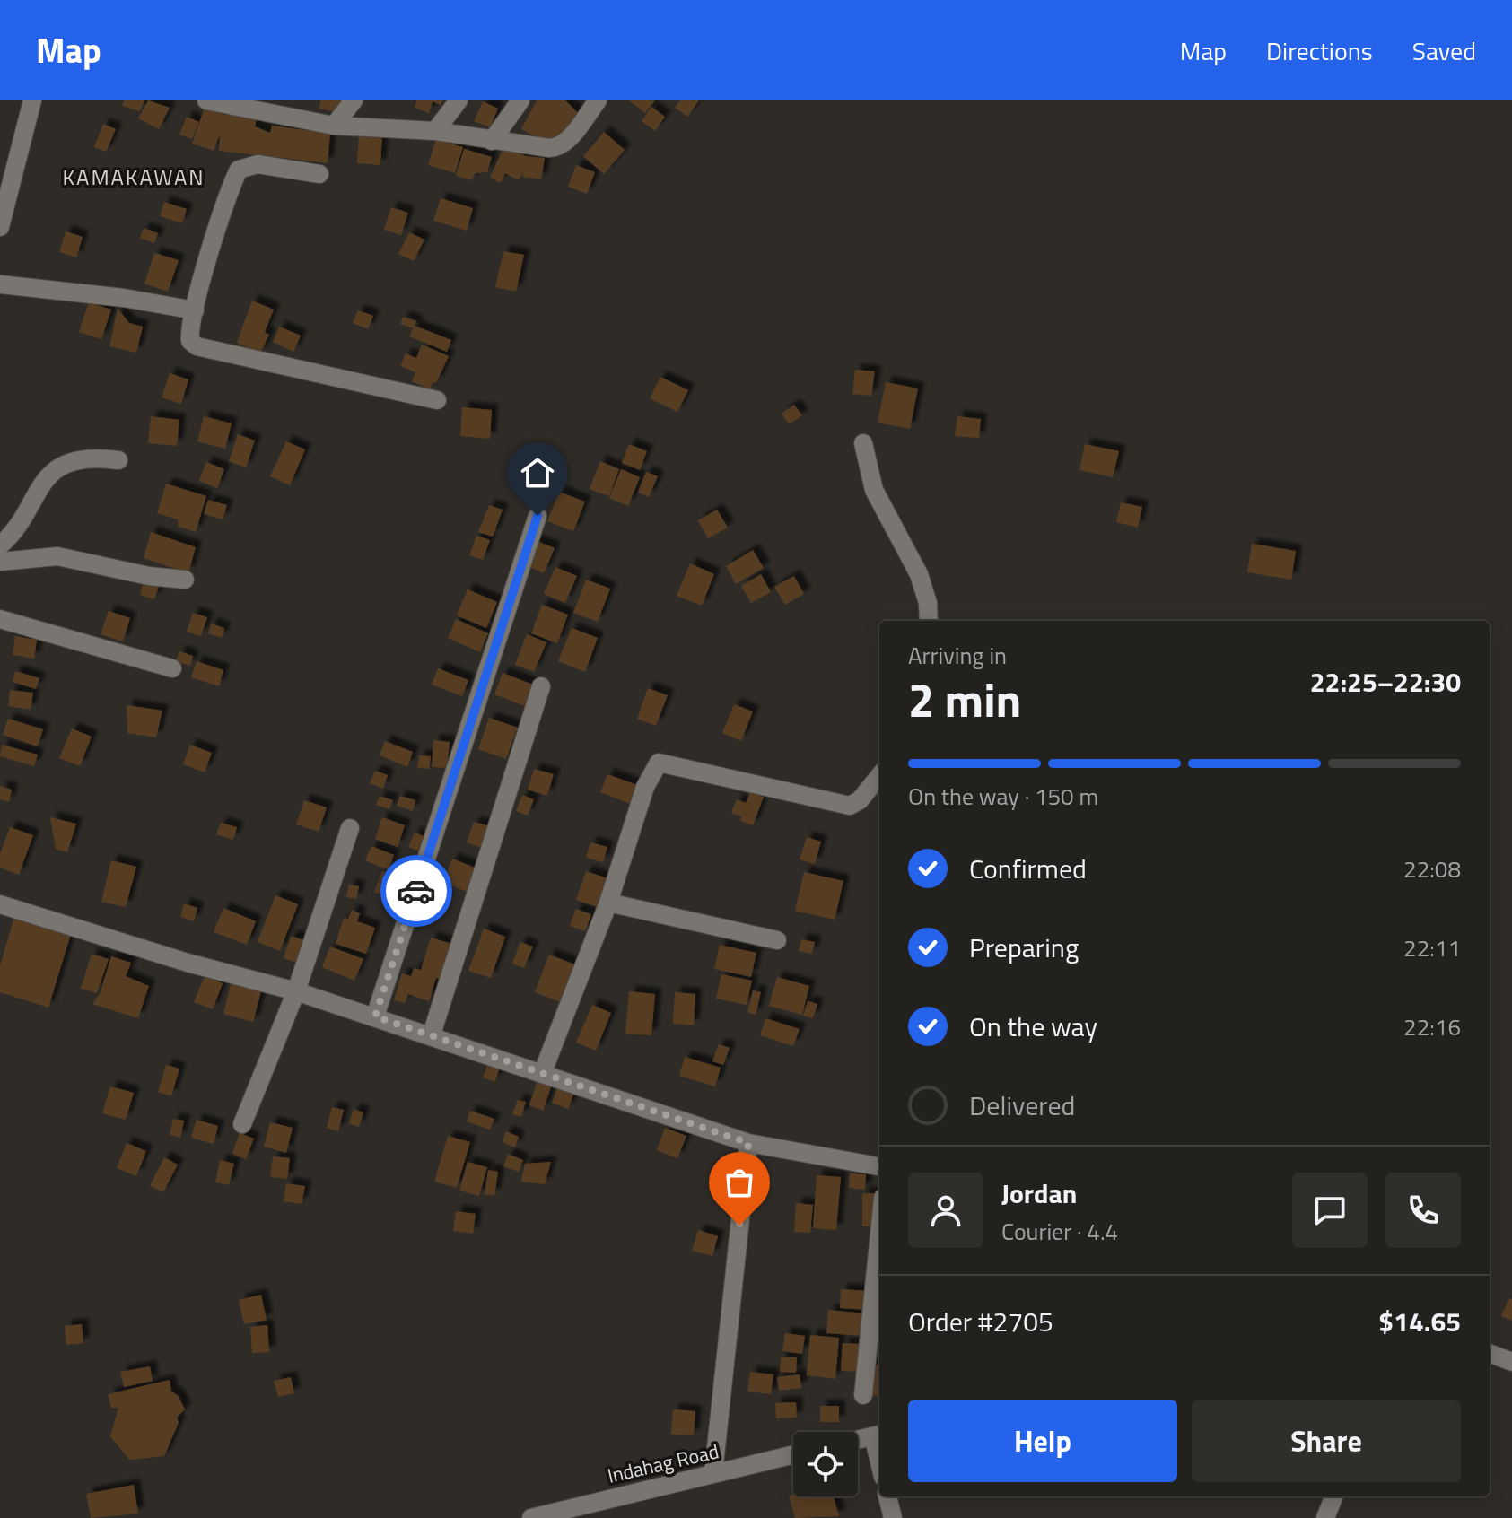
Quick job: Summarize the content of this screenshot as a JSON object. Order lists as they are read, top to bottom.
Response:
{
  "streets": {
    "street": ["Indahag Road"]
  },
  "districts": ["KAMAKAWAN"],
  "page": {
    "header": "Map",
    "nav": ["Map", "Directions", "Saved"],
    "heading": ["2 min", "Arriving in", "22:25–22:30"],
    "panel": [
      "Jordan",
      "Courier · 4.4",
      "Order #2705",
      "$14.65"
    ],
    "bar": "On the way · 150 m",
    "list": [
      ["Confirmed", "22:08"],
      ["Preparing", "22:11"],
      ["On the way", "22:16"],
      "Delivered"
    ],
    "buttons": ["Help", "Share"]
  }
}
